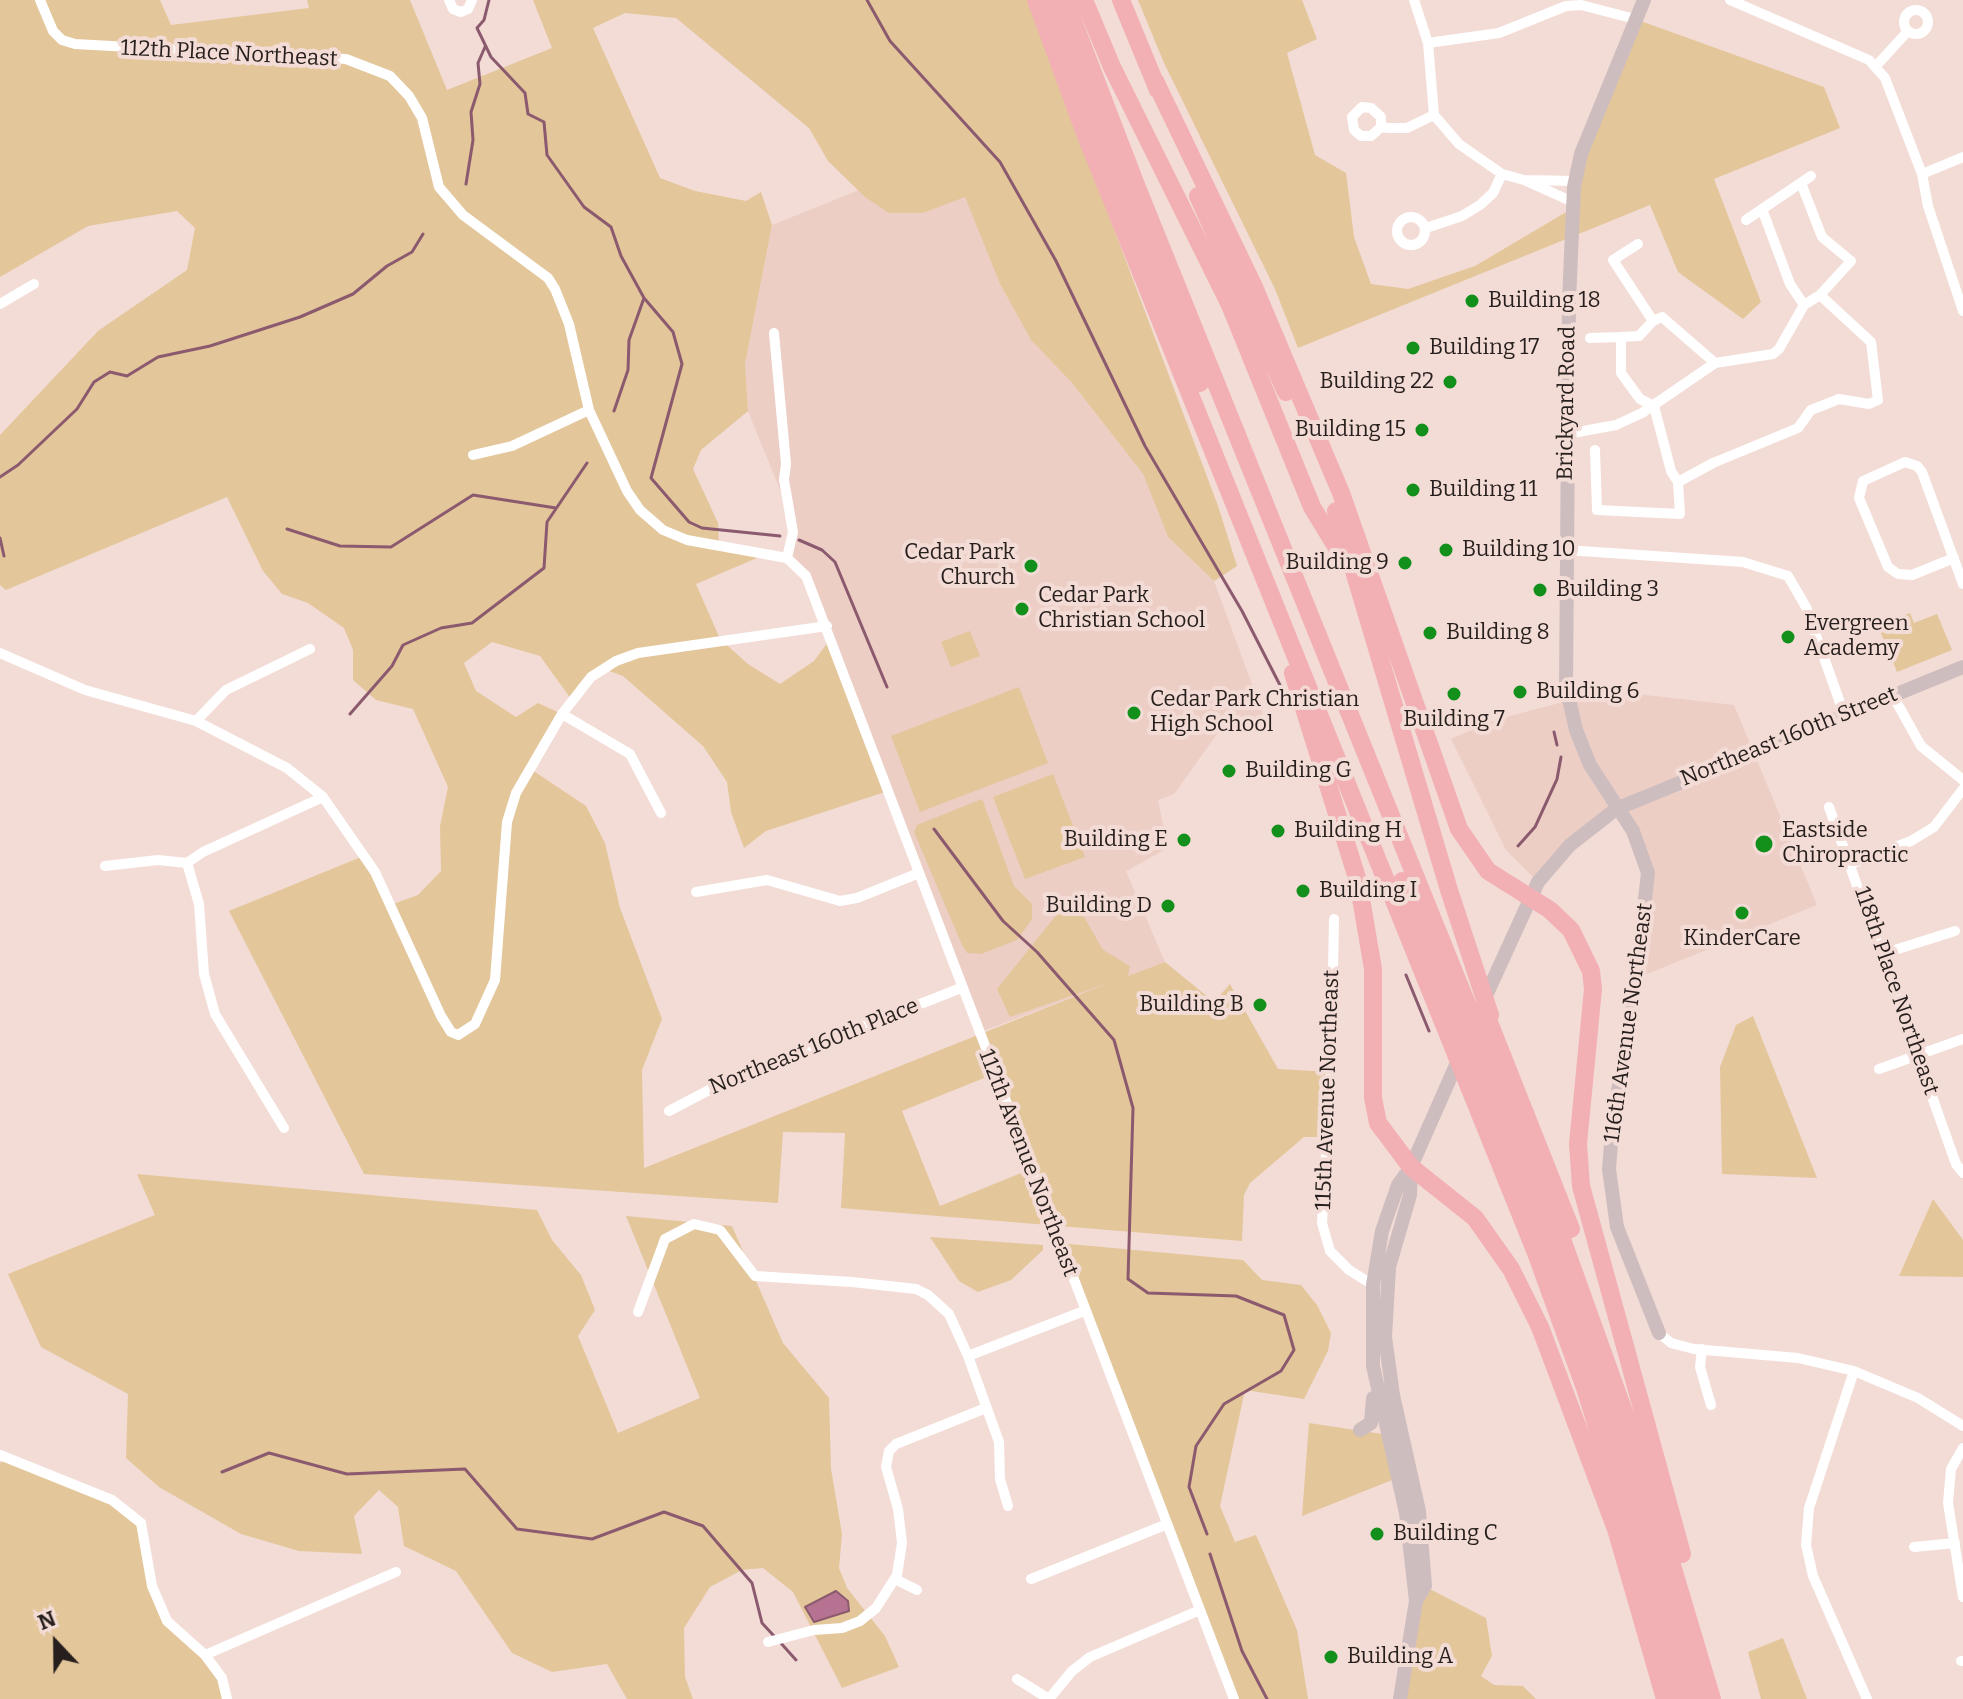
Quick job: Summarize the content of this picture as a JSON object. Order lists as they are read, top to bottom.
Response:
{
  "streets": {
    "main road": ["Brickyard Road", "Northeast 160th Street", "116th Avenue Northeast"],
    "street": [
      "112th Place Northeast",
      "118th Place Northeast",
      "Northeast 160th Place",
      "115th Avenue Northeast",
      "112th Avenue Northeast"
    ]
  },
  "crossings": [
    ["Brickyard Road", "Northeast 160th Street"],
    ["Brickyard Road", "116th Avenue Northeast"],
    ["Northeast 160th Street", "116th Avenue Northeast"],
    ["Northeast 160th Place", "112th Avenue Northeast"]
  ],
  "places": [
    "Building 18",
    "Building 17",
    "Building 22",
    "Building 15",
    "Building 11",
    "Building 10",
    "Building 9",
    "Cedar Park Church",
    "Building 3",
    "Cedar Park Christian School",
    "Building 8",
    "Evergreen Academy",
    "Building 6",
    "Building 7",
    "Cedar Park Christian High School",
    "Building G",
    "Building H",
    "Building E",
    "Eastside Chiropractic",
    "Building I",
    "Building D",
    "KinderCare",
    "Building B",
    "Building C",
    "Building A"
  ],
  "north": "top"
}
